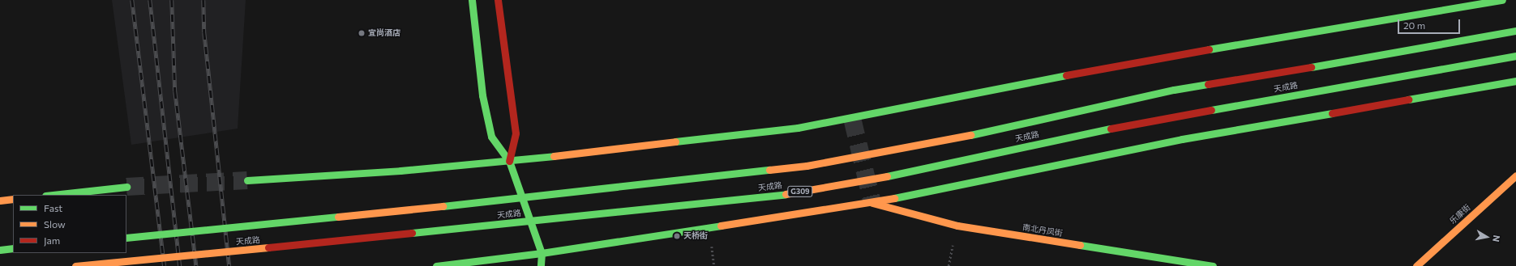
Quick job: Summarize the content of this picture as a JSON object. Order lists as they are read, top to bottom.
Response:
{
  "streets": {
    "main road": [
      "天成路",
      "G309",
      "乐康街",
      "南北丹凤街"
    ]
  },
  "places": ["宜尚酒店", "天桥街"],
  "legend": ["Fast", "Slow", "Jam"],
  "scale_bar": "20 m",
  "north": "right"
}
